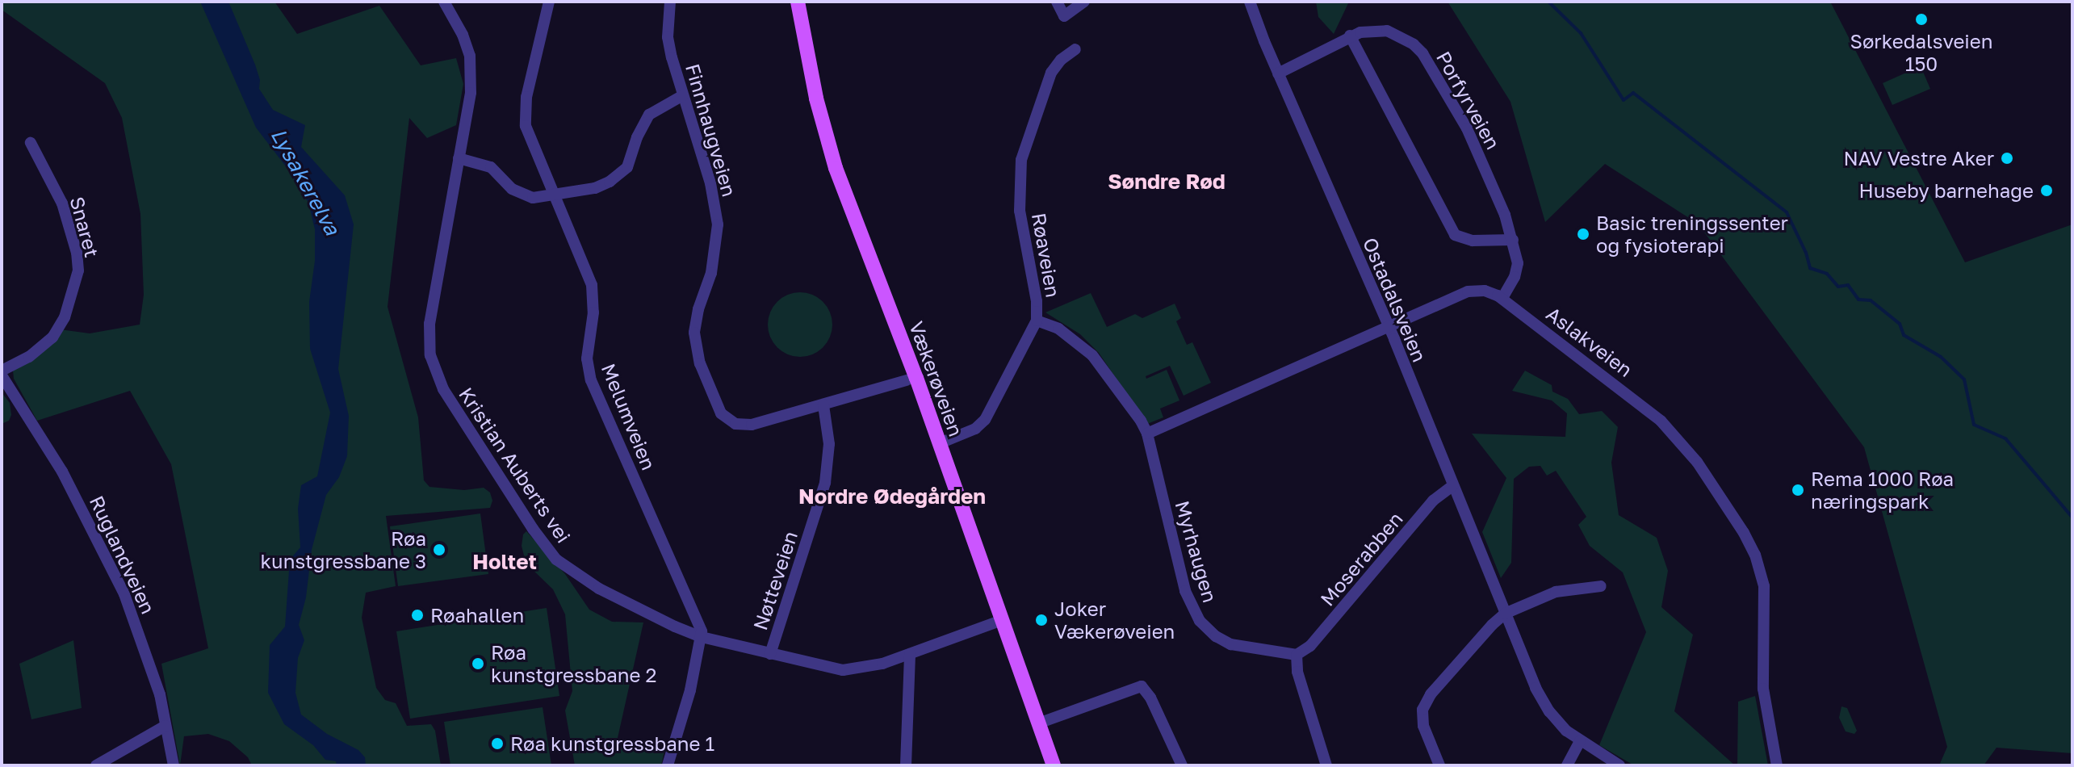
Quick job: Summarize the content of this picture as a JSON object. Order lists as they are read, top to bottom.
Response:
{
  "streets": {
    "main road": ["Vækerøveien"],
    "street": [
      "Porfyrveien",
      "Finnhaugveien",
      "Snaret",
      "Røaveien",
      "Ostadalsveien",
      "Aslakveien",
      "Melumveien",
      "Kristian Auberts vei",
      "Myrhaugen",
      "Ruglandveien",
      "Moserabben",
      "Nøtteveien"
    ]
  },
  "crossings": [
    ["Porfyrveien", "Ostadalsveien"],
    ["Porfyrveien", "Aslakveien"],
    ["Finnhaugveien", "Nøtteveien"],
    ["Røaveien", "Vækerøveien"],
    ["Røaveien", "Myrhaugen"],
    ["Ostadalsveien", "Aslakveien"],
    ["Ostadalsveien", "Moserabben"],
    ["Aslakveien", "Myrhaugen"],
    ["Vækerøveien", "Kristian Auberts vei"],
    ["Melumveien", "Kristian Auberts vei"],
    ["Kristian Auberts vei", "Nøtteveien"],
    ["Myrhaugen", "Moserabben"]
  ],
  "districts": ["Søndre Rød", "Nordre Ødegården", "Holtet"],
  "water": ["Lysakerelva"],
  "places": [
    "Sørkedalsveien 150",
    "NAV Vestre Aker",
    "Huseby barnehage",
    "Basic treningssenter og fysioterapi",
    "Rema 1000 Røa næringspark",
    "Røa kunstgressbane 3",
    "Røahallen",
    "Joker Vækerøveien",
    "Røa kunstgressbane 2",
    "Røa kunstgressbane 1"
  ]
}
